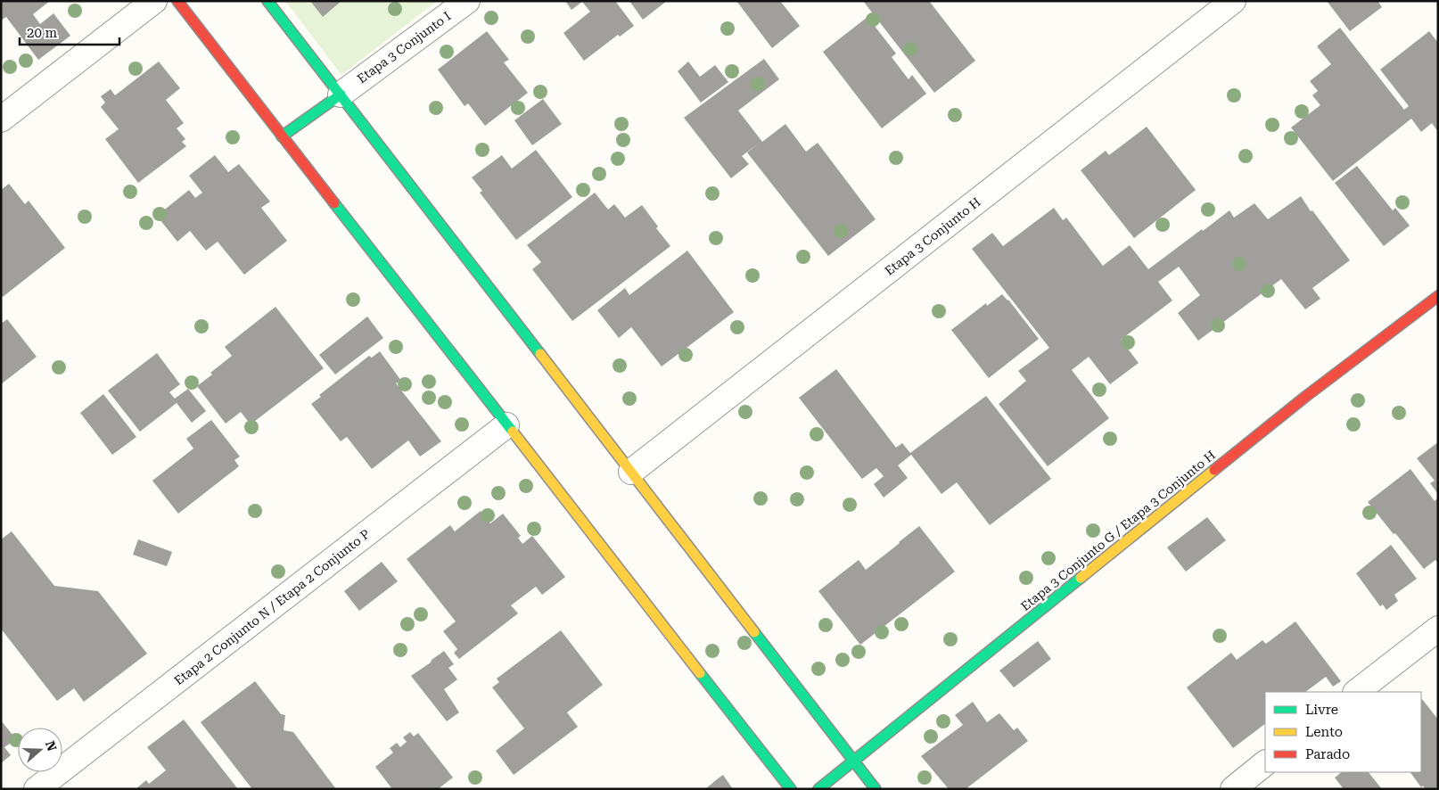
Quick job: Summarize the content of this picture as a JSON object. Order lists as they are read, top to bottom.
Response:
{
  "streets": {
    "street": [
      "Etapa 3 Conjunto I",
      "Etapa 3 Conjunto H",
      "Etapa 3 Conjunto G / Etapa 3 Conjunto H",
      "Etapa 2 Conjunto N / Etapa 2 Conjunto P"
    ]
  },
  "legend": ["Livre", "Lento", "Parado"],
  "scale_bar": "20 m",
  "north": "right"
}
